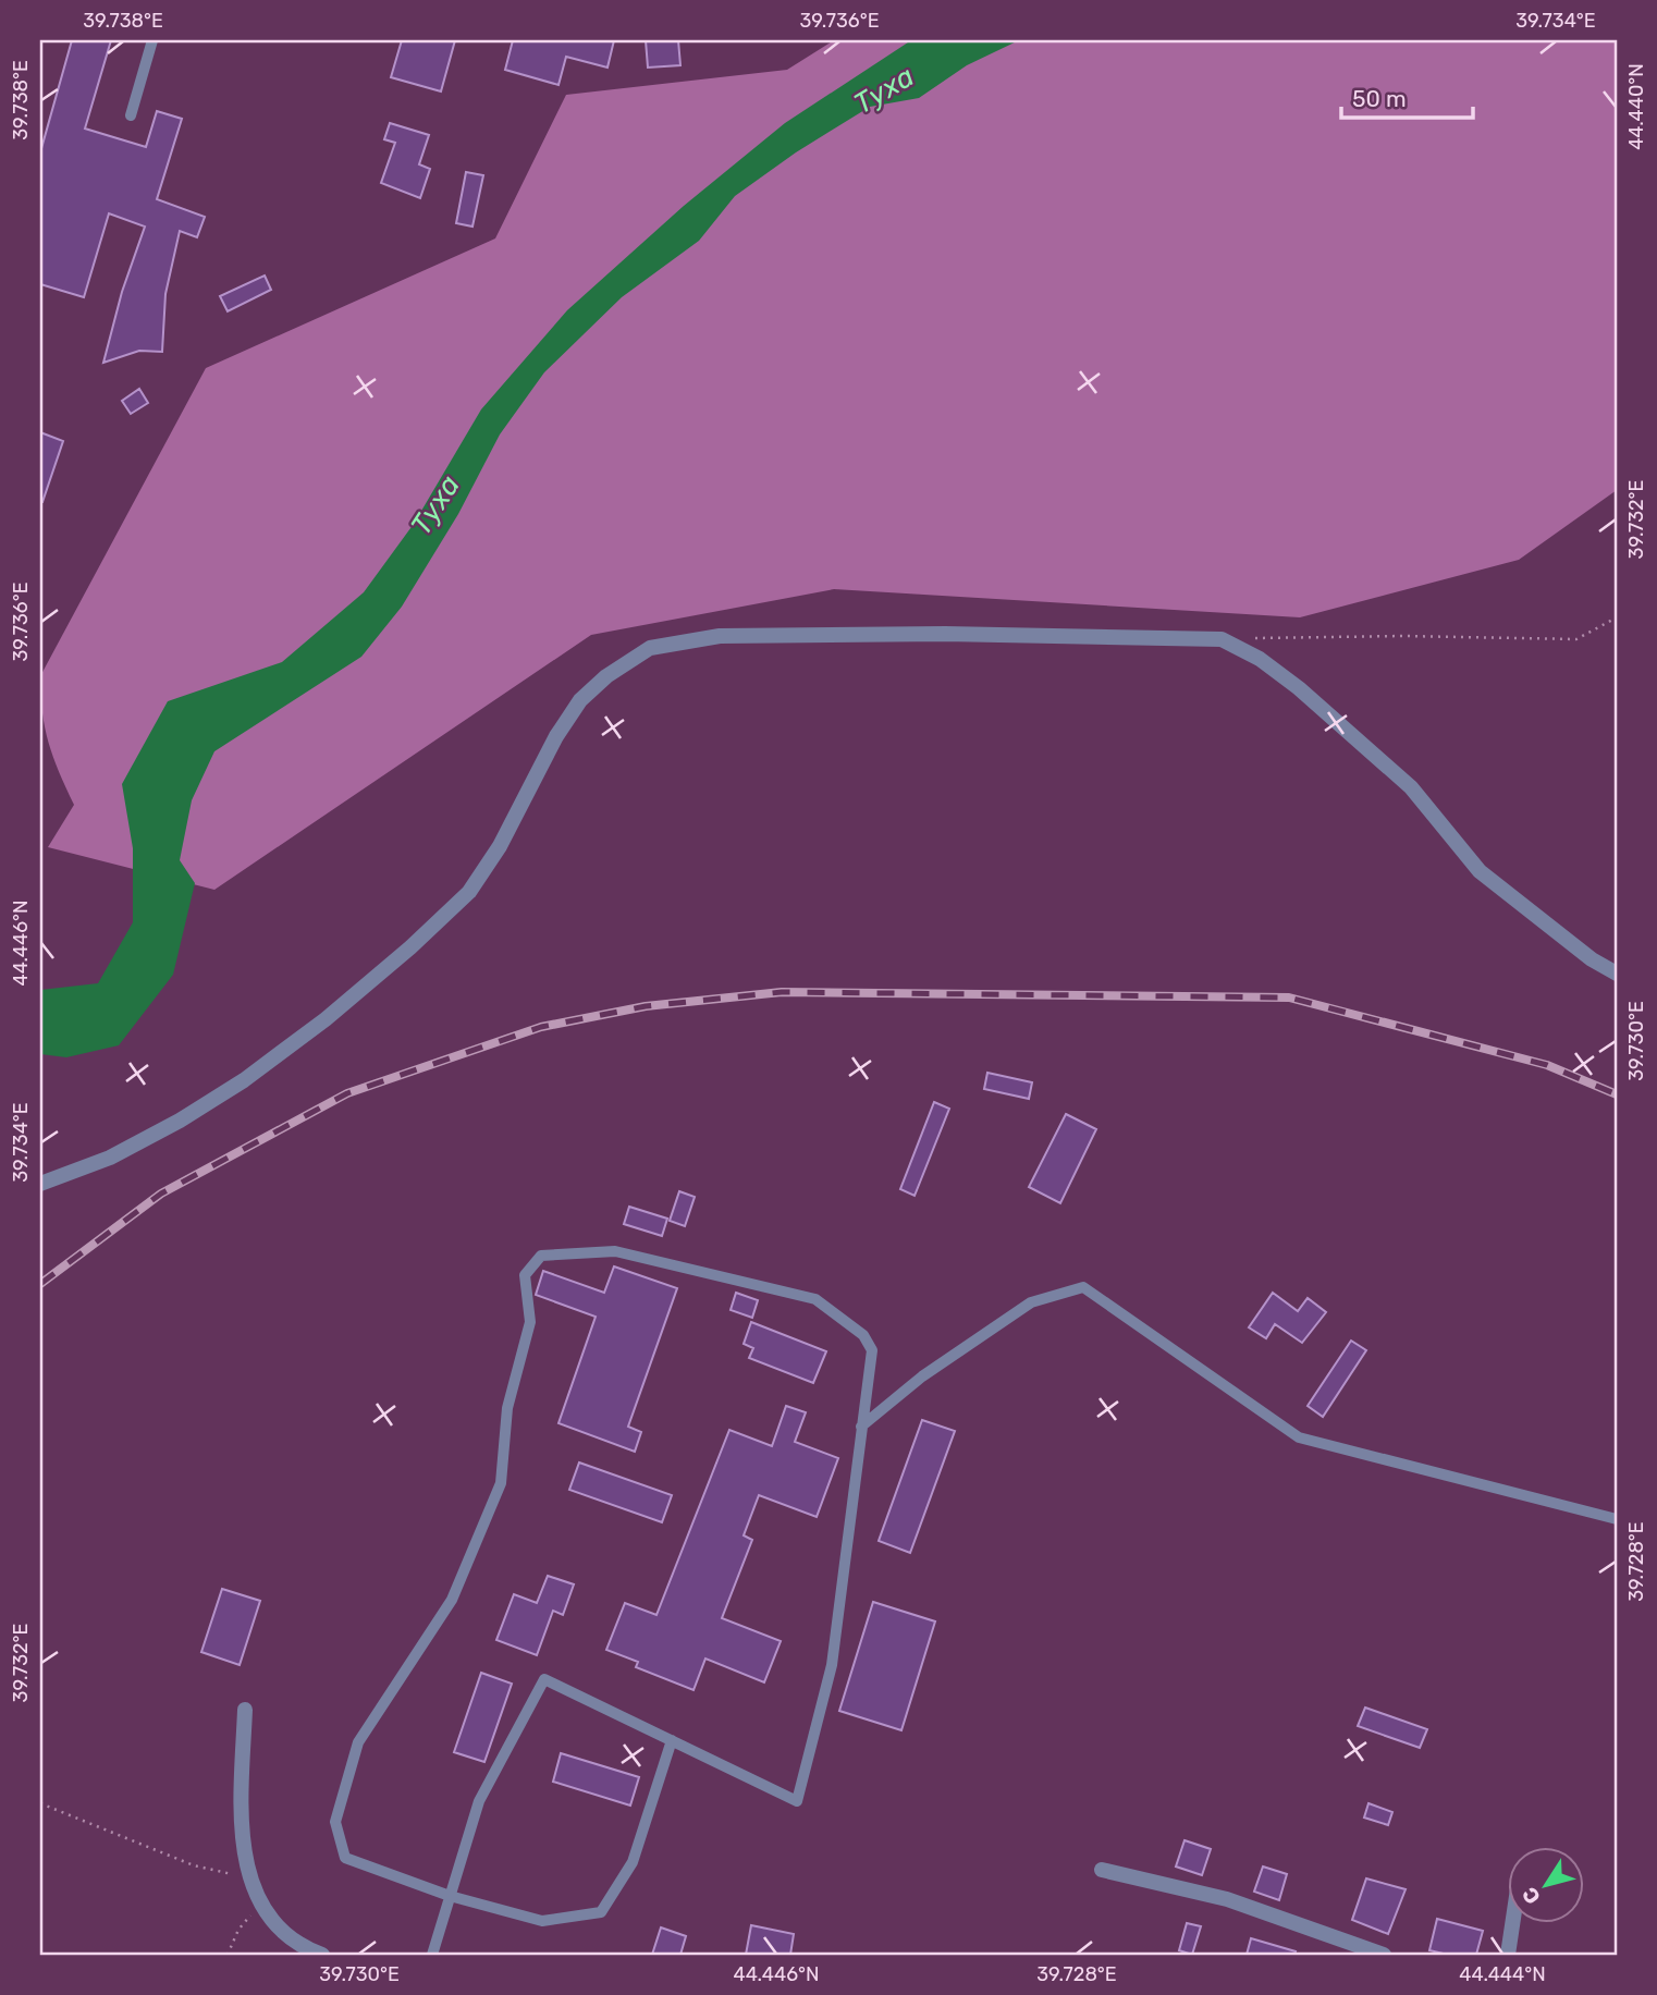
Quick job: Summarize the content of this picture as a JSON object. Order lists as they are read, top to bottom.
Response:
{
  "water": ["Туха"],
  "scale_bar": "50 m",
  "north": "bottom left",
  "coordinates": [
    "39.738°E",
    "39.736°E",
    "39.734°E",
    "44.440°N",
    "39.732°E",
    "44.446°N",
    "39.730°E",
    "39.728°E",
    "44.444°N"
  ]
}
